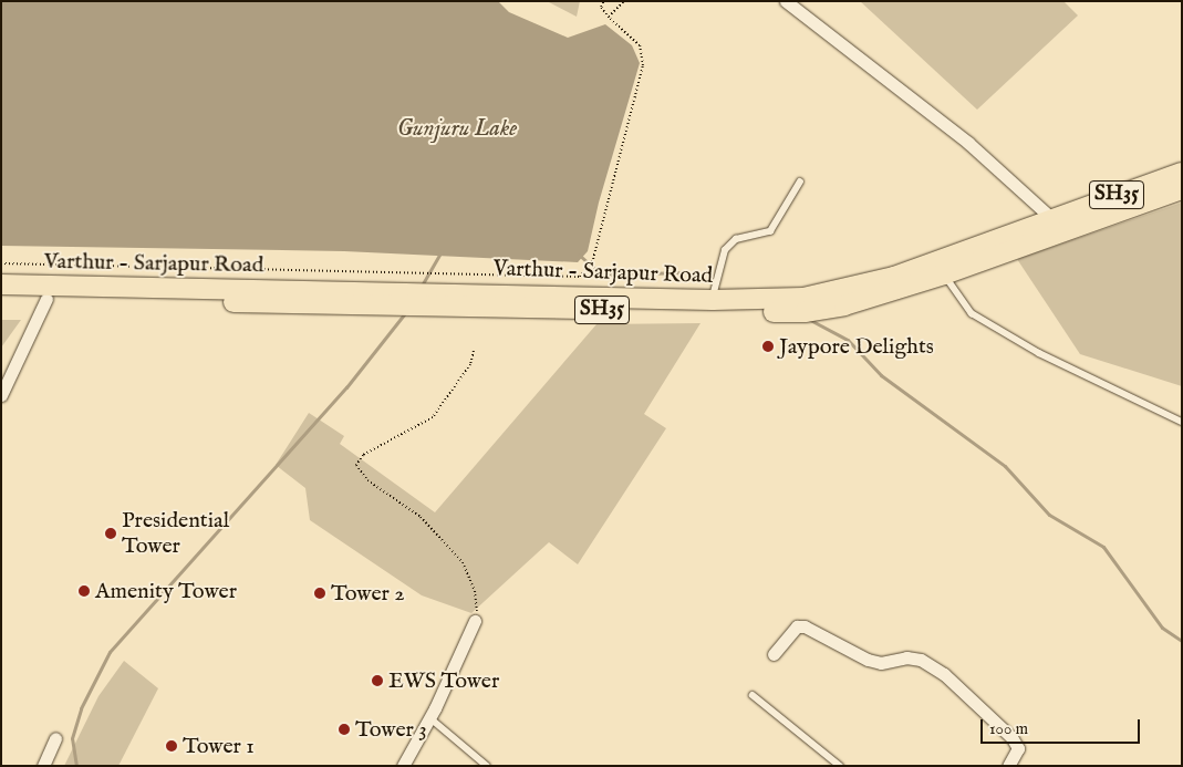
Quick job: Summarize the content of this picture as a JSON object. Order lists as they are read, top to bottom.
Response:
{
  "streets": {
    "main road": ["SH35", "Varthur - Sarjapur Road"]
  },
  "water": ["Gunjuru Lake"],
  "places": [
    "Jaypore Delights",
    "Presidential Tower",
    "Amenity Tower",
    "Tower 2",
    "EWS Tower",
    "Tower 3",
    "Tower 1"
  ],
  "scale_bar": "100 m"
}
